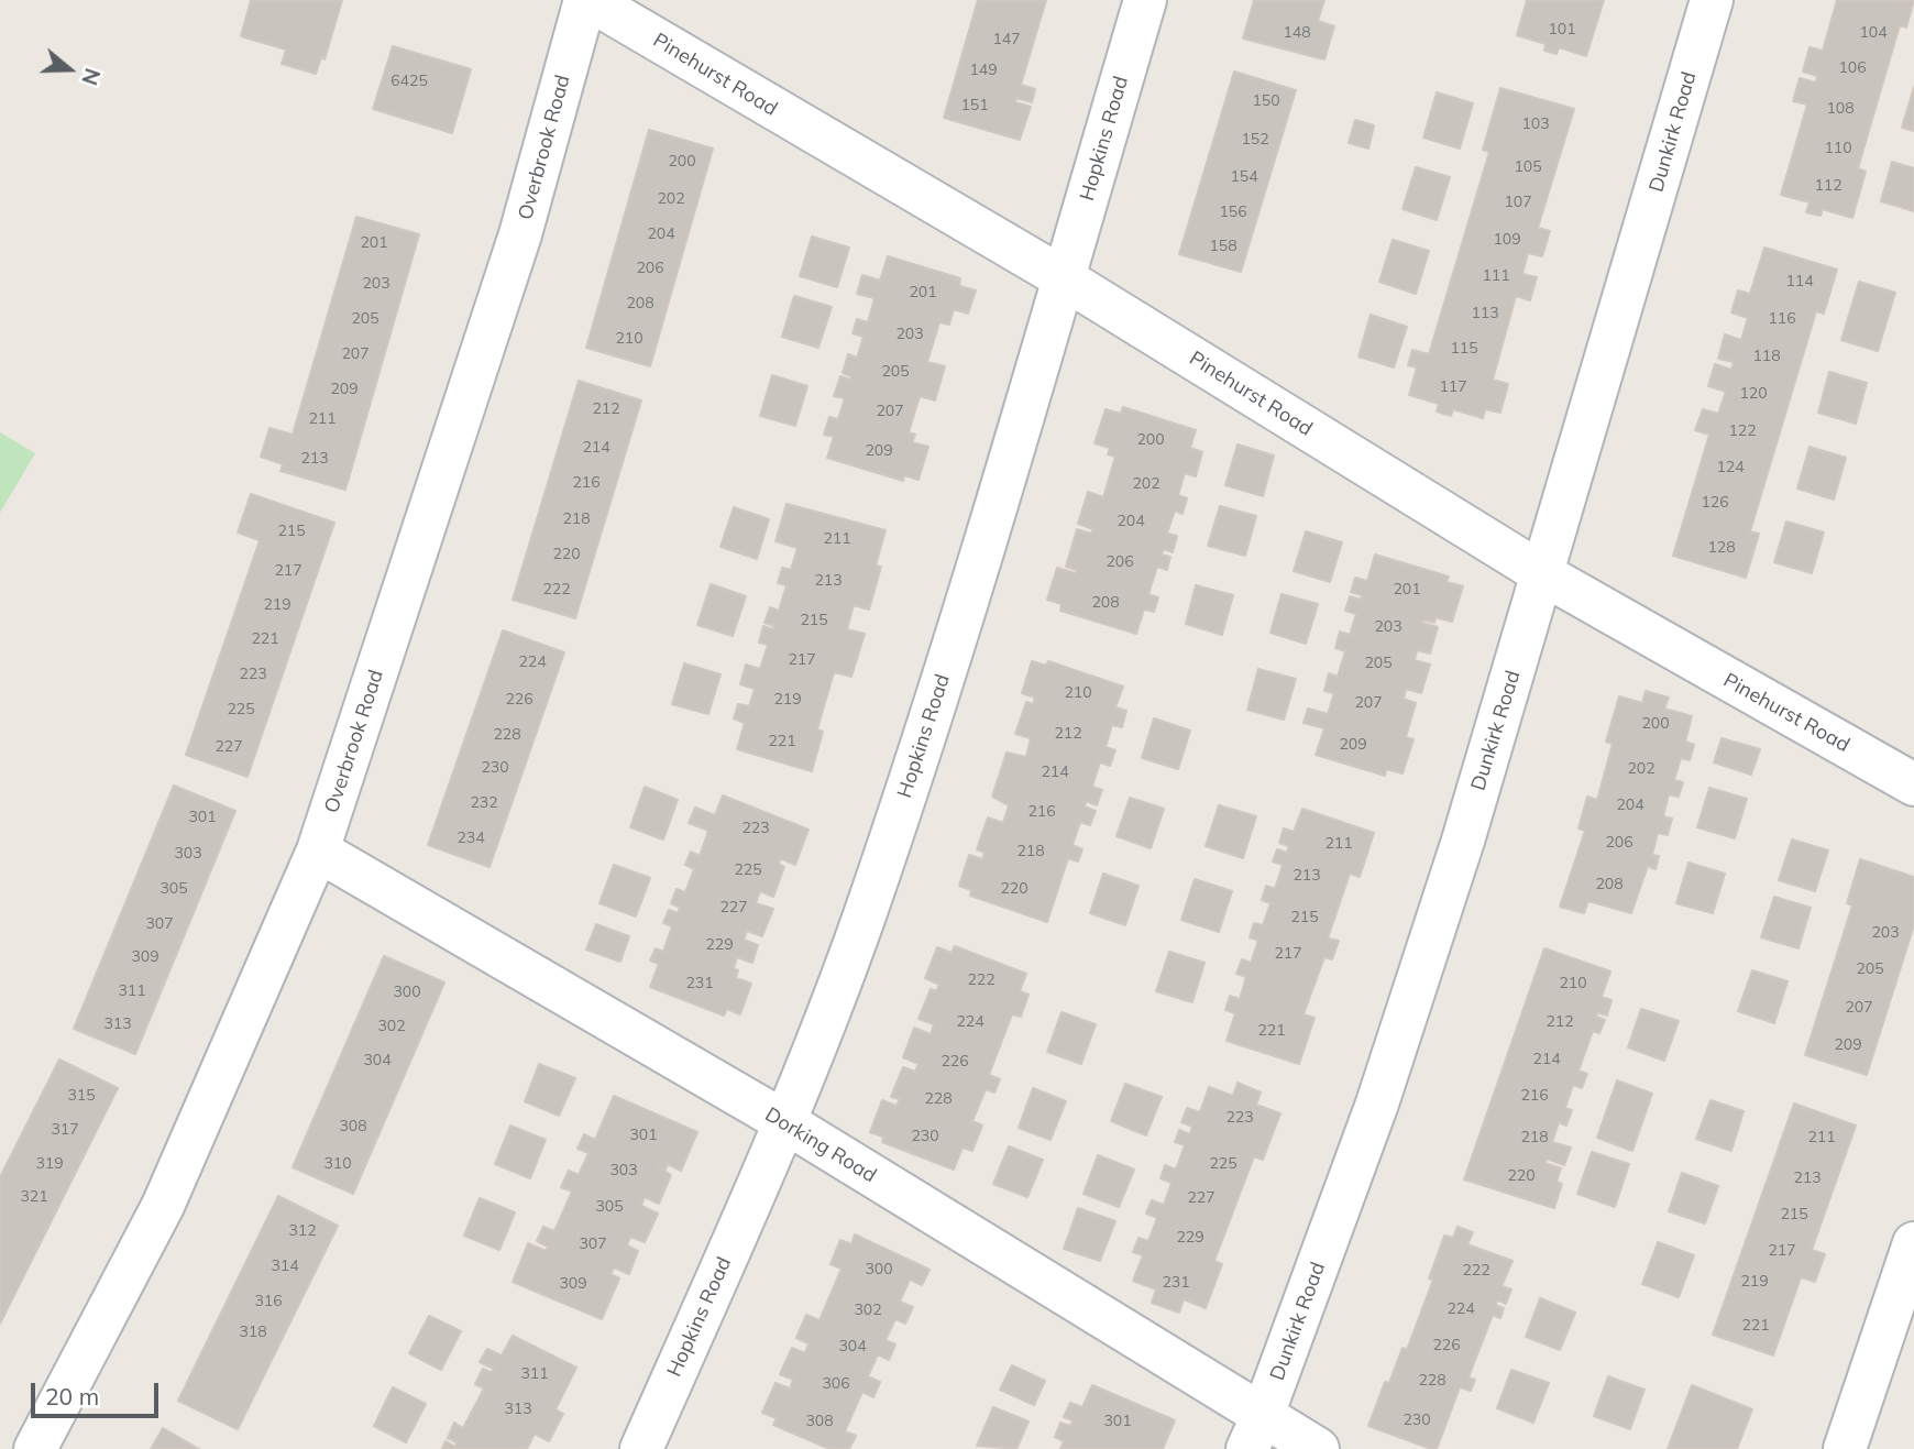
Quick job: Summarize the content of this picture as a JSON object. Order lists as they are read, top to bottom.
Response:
{
  "streets": {
    "street": [
      "Pinehurst Road",
      "Dunkirk Road",
      "Hopkins Road",
      "Overbrook Road",
      "Dorking Road"
    ]
  },
  "crossings": [
    ["Pinehurst Road", "Dunkirk Road"],
    ["Pinehurst Road", "Hopkins Road"],
    ["Pinehurst Road", "Overbrook Road"],
    ["Dunkirk Road", "Dorking Road"],
    ["Hopkins Road", "Dorking Road"],
    ["Overbrook Road", "Dorking Road"]
  ],
  "house_numbers": [
    "101",
    "148",
    "104",
    "147",
    "106",
    "149",
    "6425",
    "150",
    "151",
    "108",
    "103",
    "152",
    "110",
    "200",
    "105",
    "154",
    "112",
    "202",
    "107",
    "156",
    "204",
    "109",
    "201",
    "158",
    "206",
    "111",
    "114",
    "203",
    "201",
    "208",
    "113",
    "205",
    "116",
    "203",
    "210",
    "115",
    "207",
    "118",
    "205",
    "117",
    "209",
    "120",
    "212",
    "207",
    "211",
    "122",
    "200",
    "214",
    "209",
    "213",
    "124",
    "216",
    "202",
    "126",
    "218",
    "204",
    "215",
    "211",
    "128",
    "220",
    "206",
    "217",
    "213",
    "222",
    "201",
    "208",
    "219",
    "215",
    "203",
    "221",
    "217",
    "224",
    "205",
    "223",
    "210",
    "226",
    "219",
    "207",
    "225",
    "200",
    "212",
    "228",
    "221",
    "209",
    "227",
    "230",
    "202",
    "214",
    "232",
    "204",
    "216",
    "301",
    "223",
    "234",
    "206",
    "211",
    "218",
    "303",
    "225",
    "213",
    "208",
    "305",
    "220",
    "227",
    "215",
    "307",
    "203",
    "229",
    "217",
    "309",
    "205",
    "222",
    "231",
    "210",
    "311",
    "300",
    "207",
    "224",
    "212",
    "313",
    "302",
    "221",
    "209",
    "214",
    "304",
    "226",
    "315",
    "216",
    "228",
    "223",
    "308",
    "317",
    "301",
    "230",
    "218",
    "211",
    "319",
    "310",
    "225",
    "303",
    "220",
    "213",
    "321",
    "227",
    "305",
    "215",
    "312",
    "229",
    "307",
    "217",
    "314",
    "300",
    "222",
    "219",
    "231",
    "309",
    "316",
    "224",
    "302",
    "221",
    "318",
    "226",
    "304",
    "311",
    "228",
    "306",
    "313",
    "230",
    "308",
    "301"
  ],
  "scale_bar": "20 m",
  "north": "right"
}
